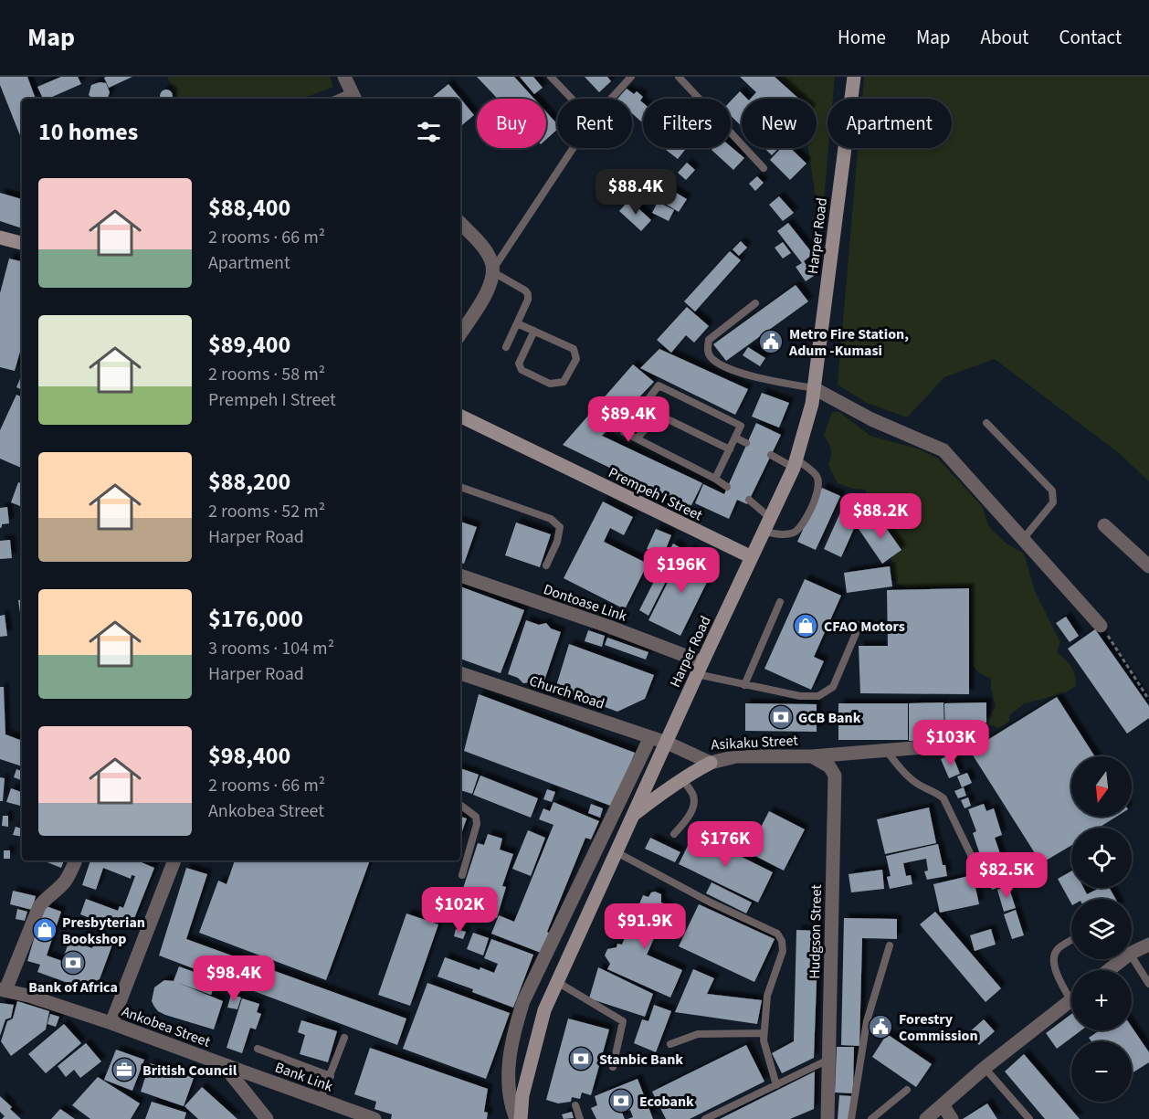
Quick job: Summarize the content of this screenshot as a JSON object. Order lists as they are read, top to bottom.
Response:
{
  "streets": {
    "main road": ["Harper Road", "Prempeh I Street"],
    "street": [
      "Dontoase Link",
      "Church Road",
      "Asikaku Street",
      "Hudgson Street",
      "Ankobea Street",
      "Bank Link"
    ]
  },
  "crossings": [
    ["Harper Road", "Prempeh I Street"],
    ["Harper Road", "Dontoase Link"],
    ["Harper Road", "Church Road"],
    ["Harper Road", "Asikaku Street"],
    ["Church Road", "Asikaku Street"],
    ["Asikaku Street", "Hudgson Street"],
    ["Ankobea Street", "Bank Link"]
  ],
  "places": {
    "public building": ["Metro Fire Station, Adum -Kumasi", "Forestry Commission"],
    "shop": ["CFAO Motors", "Presbyterian Bookshop"],
    "bank": [
      "GCB Bank",
      "Bank of Africa",
      "Stanbic Bank",
      "Ecobank"
    ],
    "office": ["British Council"]
  },
  "north": "bottom",
  "page": {
    "header": "Map",
    "nav": [
      "Home",
      "Map",
      "About",
      "Contact"
    ],
    "chip": [
      "Buy",
      "Rent",
      "Filters",
      "New",
      "Apartment"
    ],
    "heading": "10 homes",
    "list": [
      {
        "name": "$88,400",
        "note": "2 rooms · 66 m² · Apartment"
      },
      {
        "name": "$89,400",
        "note": "2 rooms · 58 m² · Prempeh I Street"
      },
      {
        "name": "$88,200",
        "note": "2 rooms · 52 m² · Harper Road"
      },
      {
        "name": "$176,000",
        "note": "3 rooms · 104 m² · Harper Road"
      },
      {
        "name": "$98,400",
        "note": "2 rooms · 66 m² · Ankobea Street"
      }
    ],
    "price": [
      "$88.4K",
      "$89.4K",
      "$88.2K",
      "$196K",
      "$103K",
      "$176K",
      "$82.5K",
      "$102K",
      "$91.9K",
      "$98.4K"
    ],
    "map_buttons": ["+", "−"]
  }
}
